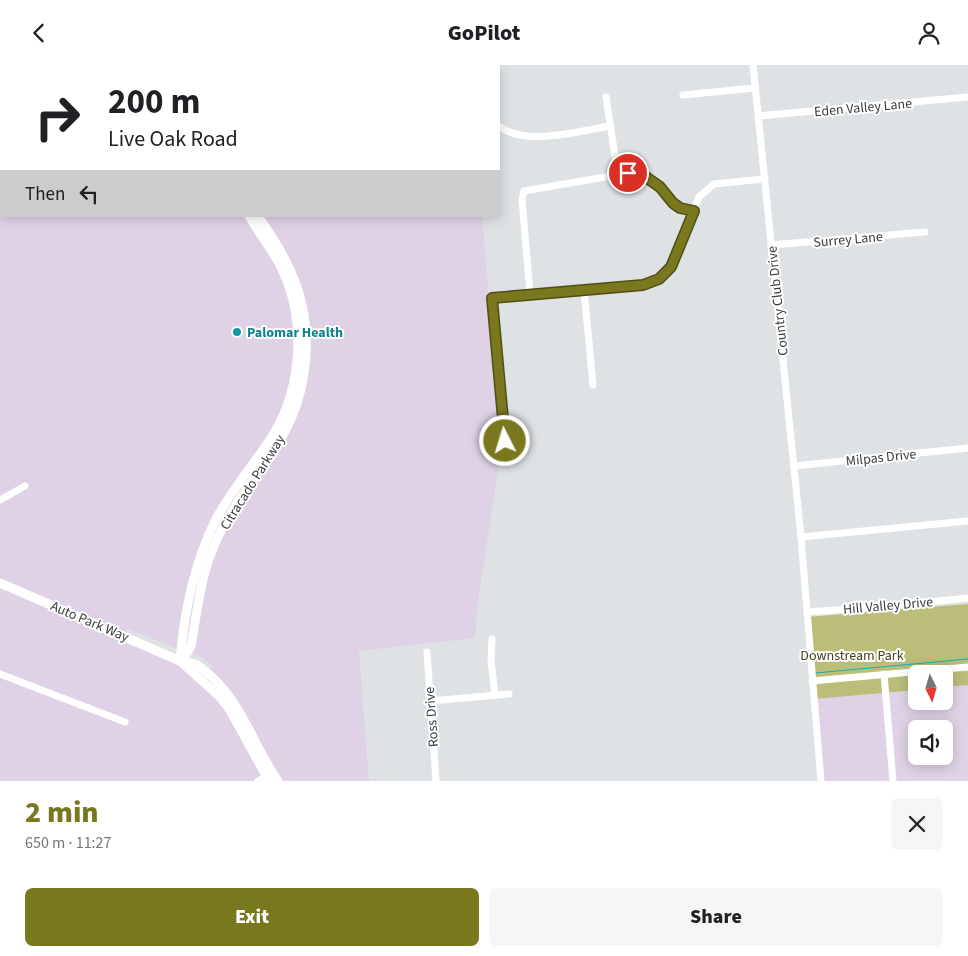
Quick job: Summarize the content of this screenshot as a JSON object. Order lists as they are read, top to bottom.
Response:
{
  "streets": {
    "main road": ["Citracado Parkway", "Auto Park Way"],
    "street": [
      "Eden Valley Lane",
      "Surrey Lane",
      "Country Club Drive",
      "Milpas Drive",
      "Hill Valley Drive",
      "Ross Drive"
    ]
  },
  "crossings": [
    ["Eden Valley Lane", "Country Club Drive"],
    ["Surrey Lane", "Country Club Drive"],
    ["Country Club Drive", "Milpas Drive"],
    ["Country Club Drive", "Hill Valley Drive"],
    ["Citracado Parkway", "Auto Park Way"]
  ],
  "parks": ["Downstream Park"],
  "places": ["Palomar Health"],
  "north": "bottom",
  "page": {
    "header": "GoPilot",
    "turn": ["200 m", "Live Oak Road"],
    "then": "Then",
    "heading": ["2 min", "650 m · 11:27"],
    "buttons": ["Exit", "Share"]
  }
}
